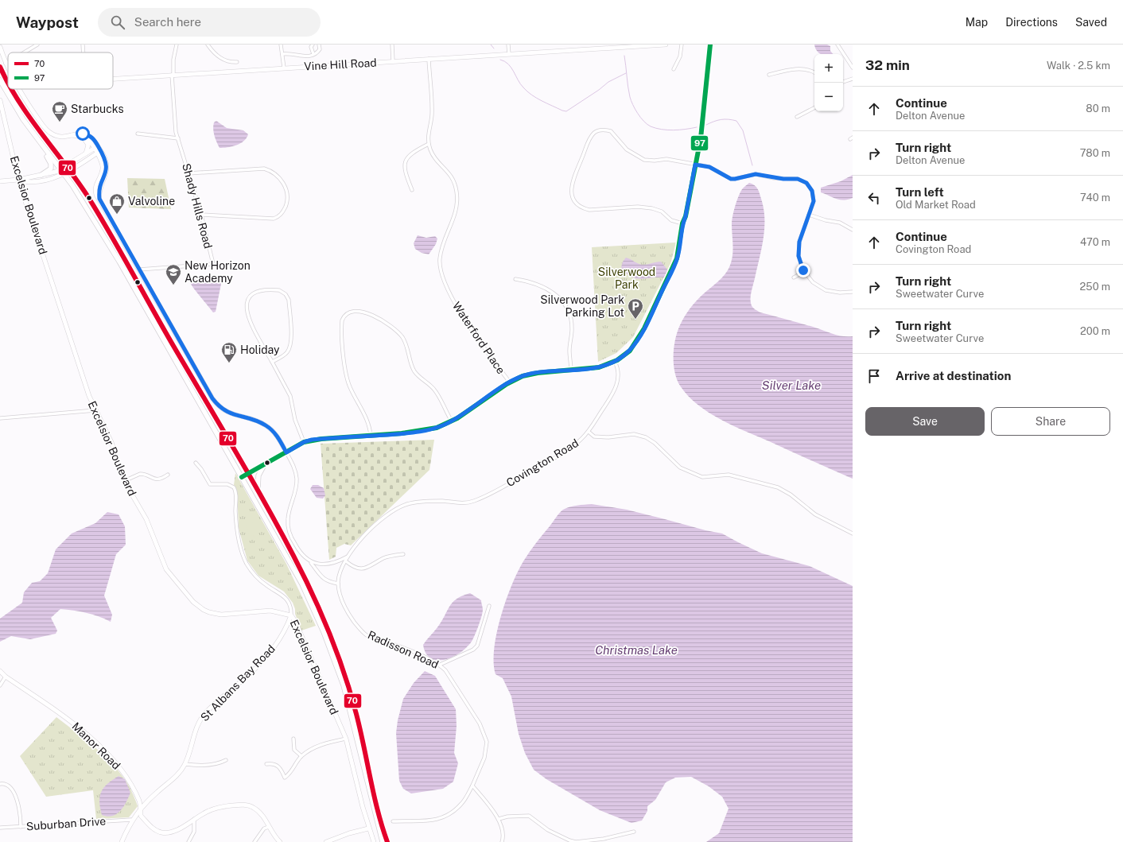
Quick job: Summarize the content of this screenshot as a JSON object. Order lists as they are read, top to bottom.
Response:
{
  "streets": {
    "street": [
      "Vine Hill Road",
      "Excelsior Boulevard",
      "Shady Hills Road",
      "Waterford Place",
      "Covington Road",
      "Radisson Road",
      "St Albans Bay Road",
      "Manor Road",
      "Suburban Drive"
    ]
  },
  "crossings": [
    ["Vine Hill Road", "Shady Hills Road"],
    ["Vine Hill Road", "Waterford Place"],
    ["Excelsior Boulevard", "St Albans Bay Road"],
    ["Covington Road", "Radisson Road"],
    ["St Albans Bay Road", "Manor Road"],
    ["St Albans Bay Road", "Suburban Drive"]
  ],
  "water": ["Silver Lake", "Christmas Lake"],
  "parks": ["Silverwood Park"],
  "places": {
    "cafe": ["Starbucks"],
    "shop": ["Valvoline"],
    "school or university": ["New Horizon Academy"],
    "parking": ["Silverwood Park Parking Lot"],
    "fuel station": ["Holiday"]
  },
  "lines": ["transit line 97", "transit line 70"],
  "legend": ["70", "97"],
  "page": {
    "header": "Waypost",
    "search": "Search here",
    "nav": ["Map", "Directions", "Saved"],
    "heading": ["32 min", "Walk · 2.5 km"],
    "map_buttons": ["+", "−"],
    "list": [
      ["Continue", "Delton Avenue", "80 m"],
      ["Turn right", "Delton Avenue", "780 m"],
      ["Turn left", "Old Market Road", "740 m"],
      ["Continue", "Covington Road", "470 m"],
      ["Turn right", "Sweetwater Curve", "250 m"],
      ["Turn right", "Sweetwater Curve", "200 m"],
      "Arrive at destination"
    ],
    "buttons": ["Save", "Share"]
  }
}
